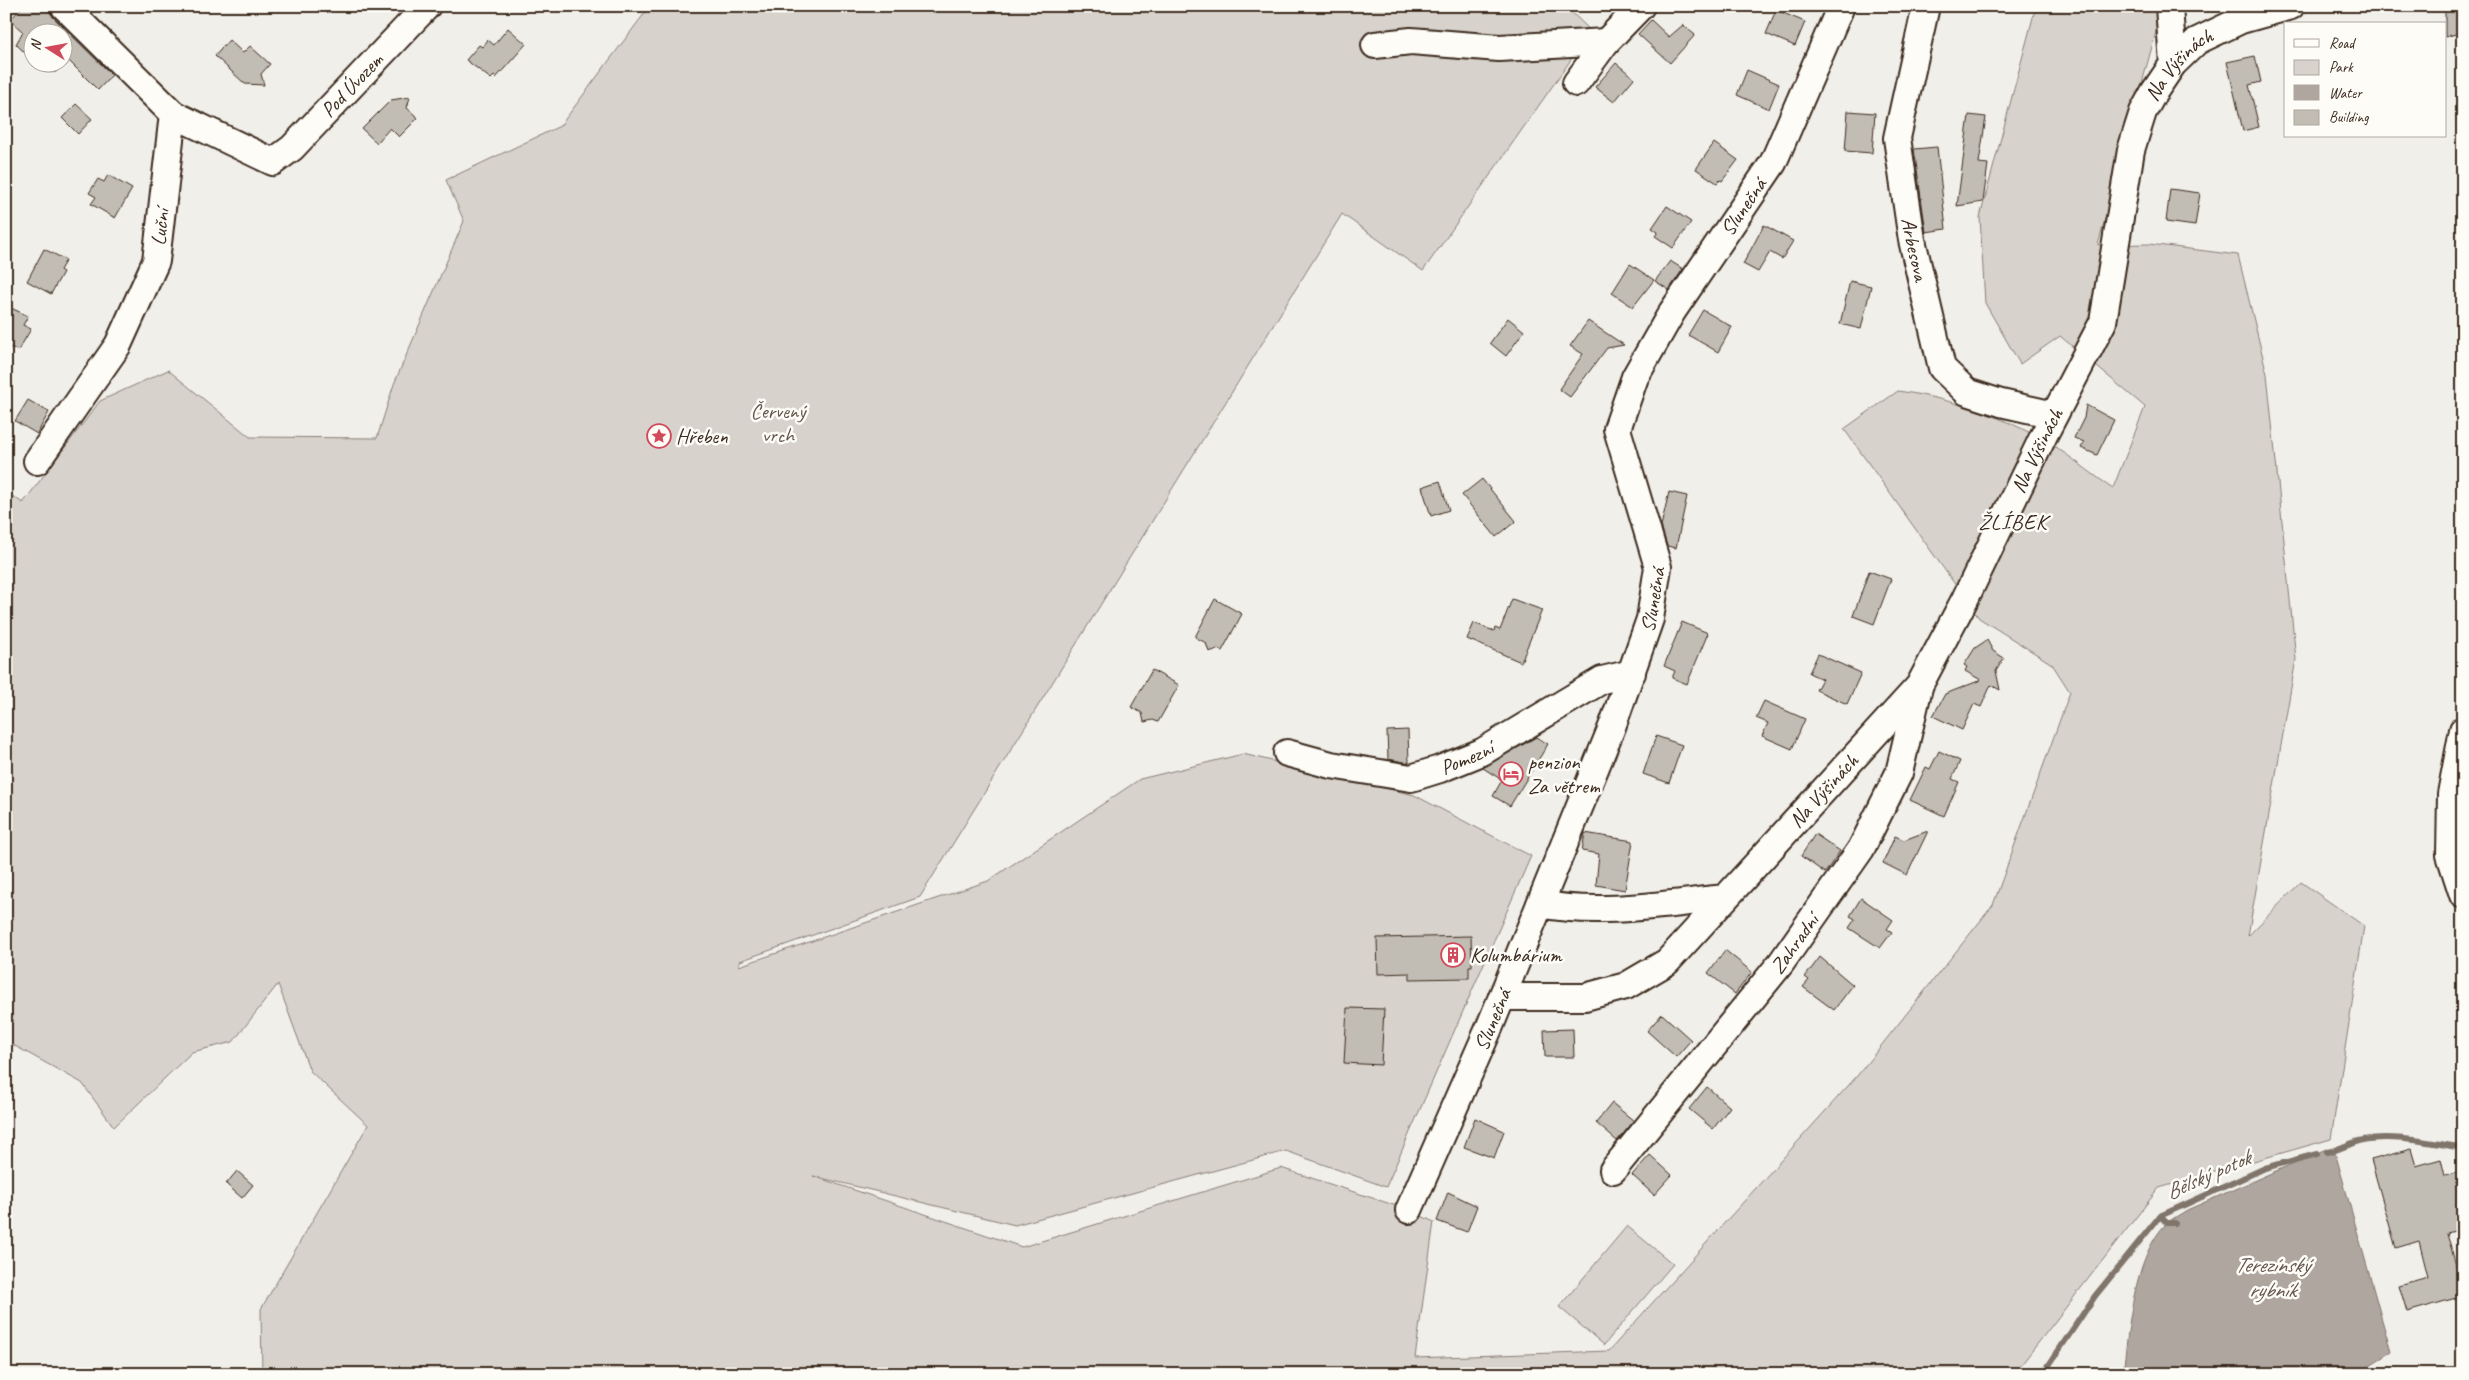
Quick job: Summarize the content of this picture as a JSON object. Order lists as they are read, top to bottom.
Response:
{
  "streets": {
    "street": [
      "Na Výšinách",
      "Pod Úvozem",
      "Slunečná",
      "Luční",
      "Arbesova",
      "Pomezní",
      "Zahradní"
    ]
  },
  "crossings": [
    ["Na Výšinách", "Slunečná"],
    ["Na Výšinách", "Arbesova"],
    ["Na Výšinách", "Zahradní"],
    ["Pod Úvozem", "Luční"],
    ["Slunečná", "Pomezní"]
  ],
  "districts": ["ŽLÍBEK"],
  "water": ["Bělský potok", "Terezínský rybník"],
  "parks": ["Červený vrch"],
  "places": {
    "place": ["Hřeben"],
    "hotel": ["penzion Za větrem"],
    "building": ["Kolumbárium"]
  },
  "legend": [
    "Road",
    "Park",
    "Water",
    "Building"
  ],
  "north": "left"
}
